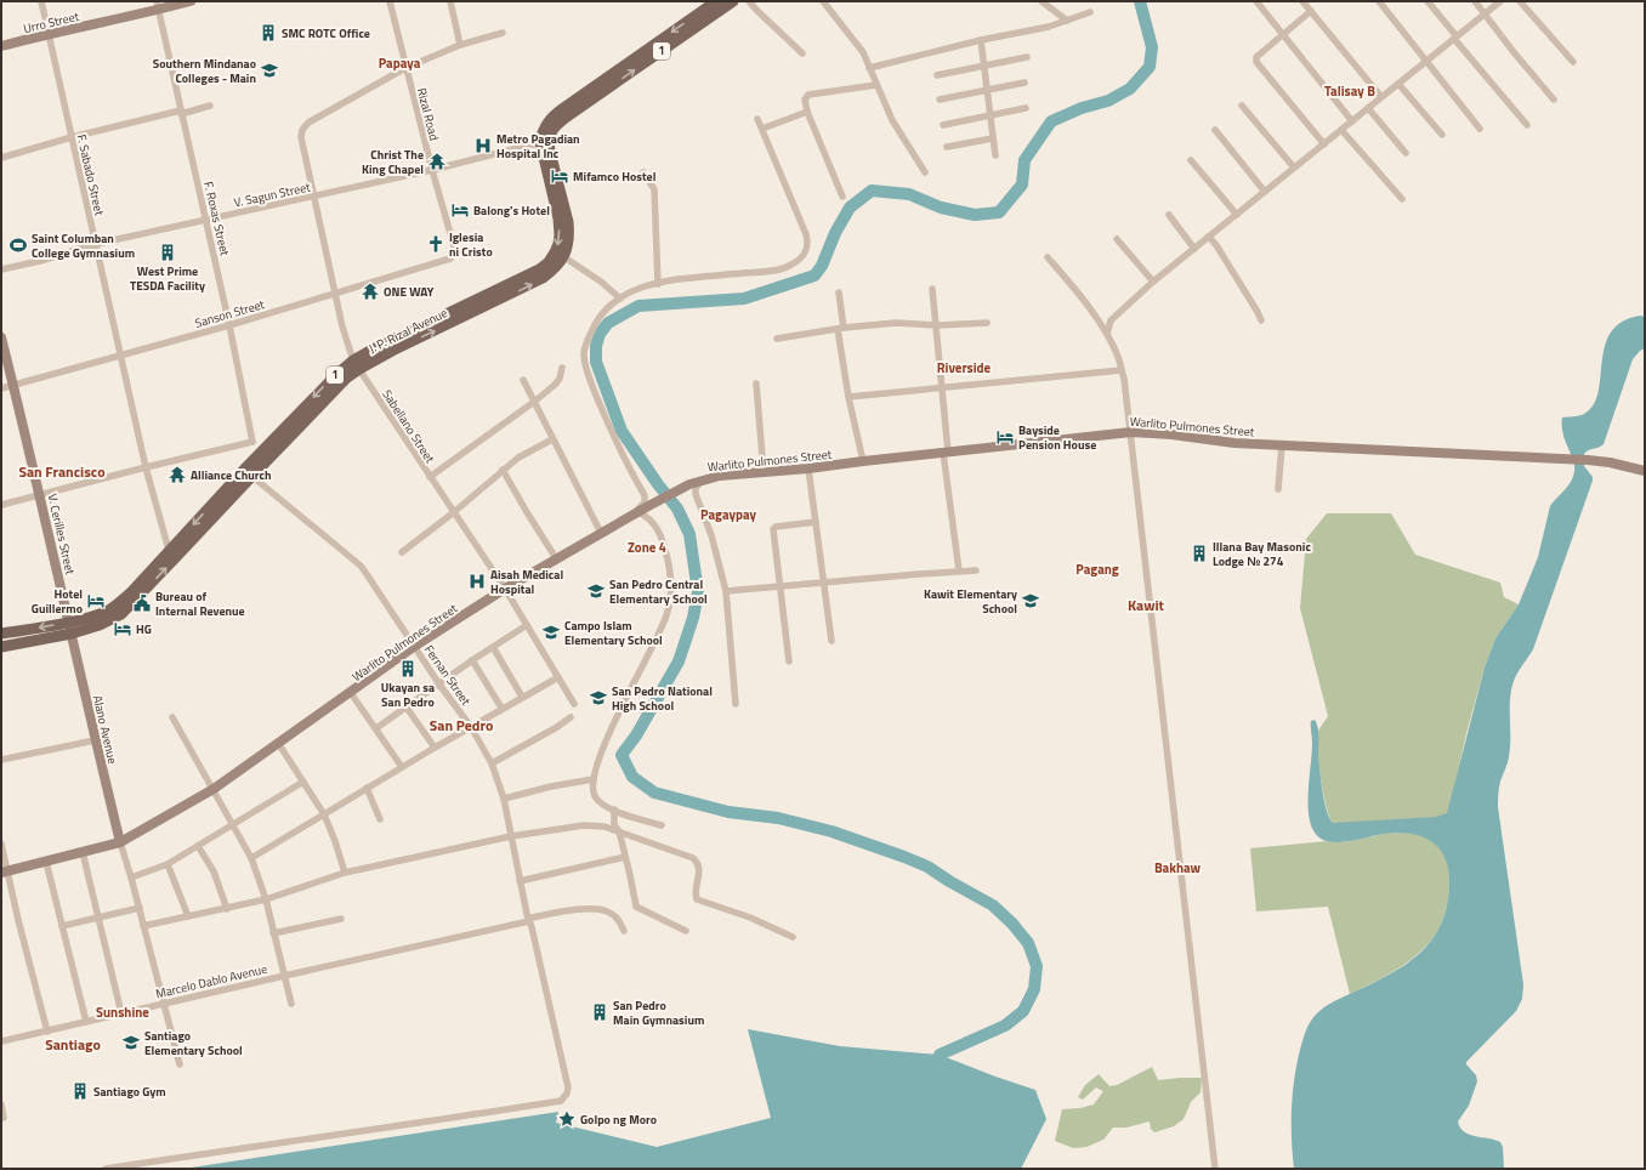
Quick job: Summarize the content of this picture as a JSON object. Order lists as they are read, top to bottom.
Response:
{
  "streets": {
    "main road": ["1", "J. P. Rizal Avenue"],
    "street": [
      "Urro Street",
      "Rizal Road",
      "F. Sabado Street",
      "V. Sagun Street",
      "F. Roxas Street",
      "Sanson Street",
      "Sabellano Street",
      "Warlito Pulmones Street",
      "V. Cerilles Street",
      "Fernan Street",
      "Alano Avenue",
      "Marcelo Dablo Avenue"
    ]
  },
  "crossings": [
    ["Urro Street", "F. Sabado Street"],
    ["Urro Street", "F. Roxas Street"],
    ["1", "V. Sagun Street"],
    ["1", "J. P. Rizal Avenue"],
    ["Rizal Road", "V. Sagun Street"],
    ["Rizal Road", "Sanson Street"],
    ["Rizal Road", "Sabellano Street"],
    ["F. Sabado Street", "V. Sagun Street"],
    ["F. Sabado Street", "Sanson Street"],
    ["F. Sabado Street", "J. P. Rizal Avenue"],
    ["V. Sagun Street", "F. Roxas Street"],
    ["V. Sagun Street", "J. P. Rizal Avenue"],
    ["V. Sagun Street", "Sabellano Street"],
    ["F. Roxas Street", "Sanson Street"],
    ["Sanson Street", "Sabellano Street"],
    ["Sanson Street", "V. Cerilles Street"],
    ["J. P. Rizal Avenue", "Sabellano Street"],
    ["J. P. Rizal Avenue", "V. Cerilles Street"],
    ["J. P. Rizal Avenue", "Fernan Street"],
    ["J. P. Rizal Avenue", "Alano Avenue"],
    ["Sabellano Street", "Warlito Pulmones Street"],
    ["Warlito Pulmones Street", "Fernan Street"],
    ["Warlito Pulmones Street", "Alano Avenue"],
    ["V. Cerilles Street", "Alano Avenue"],
    ["Fernan Street", "Marcelo Dablo Avenue"]
  ],
  "districts": [
    "Papaya",
    "Talisay B",
    "Riverside",
    "San Francisco",
    "Pagaypay",
    "Zone 4",
    "Pagang",
    "Kawit",
    "San Pedro",
    "Bakhaw",
    "Sunshine",
    "Santiago"
  ],
  "places": {
    "building": [
      "SMC ROTC Office",
      "West Prime TESDA Facility",
      "Illana Bay Masonic Lodge № 274",
      "Ukayan sa San Pedro",
      "San Pedro Main Gymnasium",
      "Santiago Gym"
    ],
    "school or university": [
      "Southern Mindanao Colleges - Main",
      "San Pedro Central Elementary School",
      "Kawit Elementary School",
      "Campo Islam Elementary School",
      "San Pedro National High School",
      "Santiago Elementary School"
    ],
    "hospital": ["Metro Pagadian Hospital Inc", "Aisah Medical Hospital"],
    "temple": ["Christ The King Chapel", "ONE WAY", "Alliance Church"],
    "hotel": [
      "Mifamco Hostel",
      "Balong's Hotel",
      "Bayside Pension House",
      "Hotel Guillermo",
      "HG"
    ],
    "church": ["Iglesia ni Cristo"],
    "sports": ["Saint Columban College Gymnasium"],
    "public building": ["Bureau of Internal Revenue"],
    "place": ["Golpo ng Moro"]
  }
}
